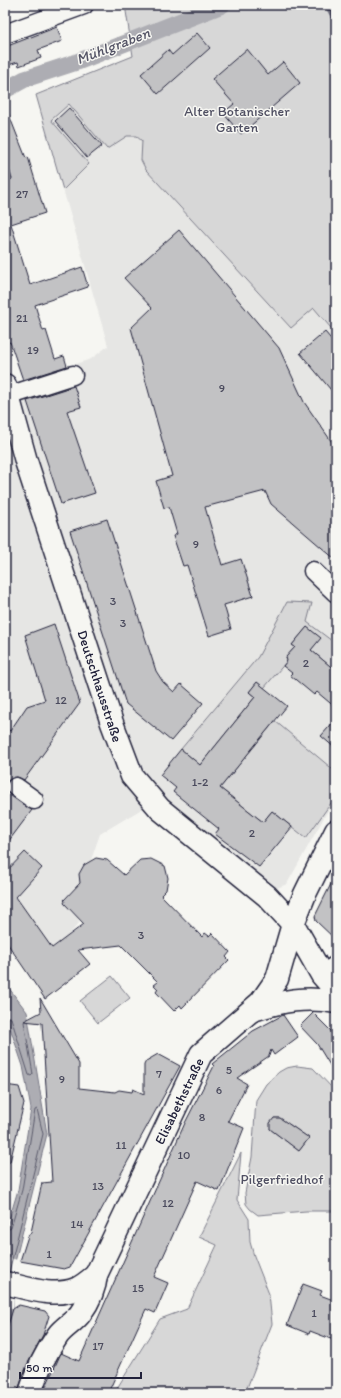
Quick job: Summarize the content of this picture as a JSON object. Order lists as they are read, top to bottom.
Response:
{
  "streets": {
    "main road": ["Deutschhausstraße", "Elisabethstraße"]
  },
  "crossings": [
    ["Deutschhausstraße", "Elisabethstraße"]
  ],
  "water": ["Mühlgraben"],
  "parks": ["Alter Botanischer Garten", "Pilgerfriedhof"],
  "house_numbers": [
    "27",
    "21",
    "19",
    "9",
    "9",
    "3",
    "3",
    "2",
    "12",
    "1-2",
    "2",
    "3",
    "5",
    "7",
    "9",
    "6",
    "8",
    "11",
    "10",
    "13",
    "12",
    "14",
    "1",
    "15",
    "1",
    "17"
  ],
  "scale_bar": "50 m"
}
